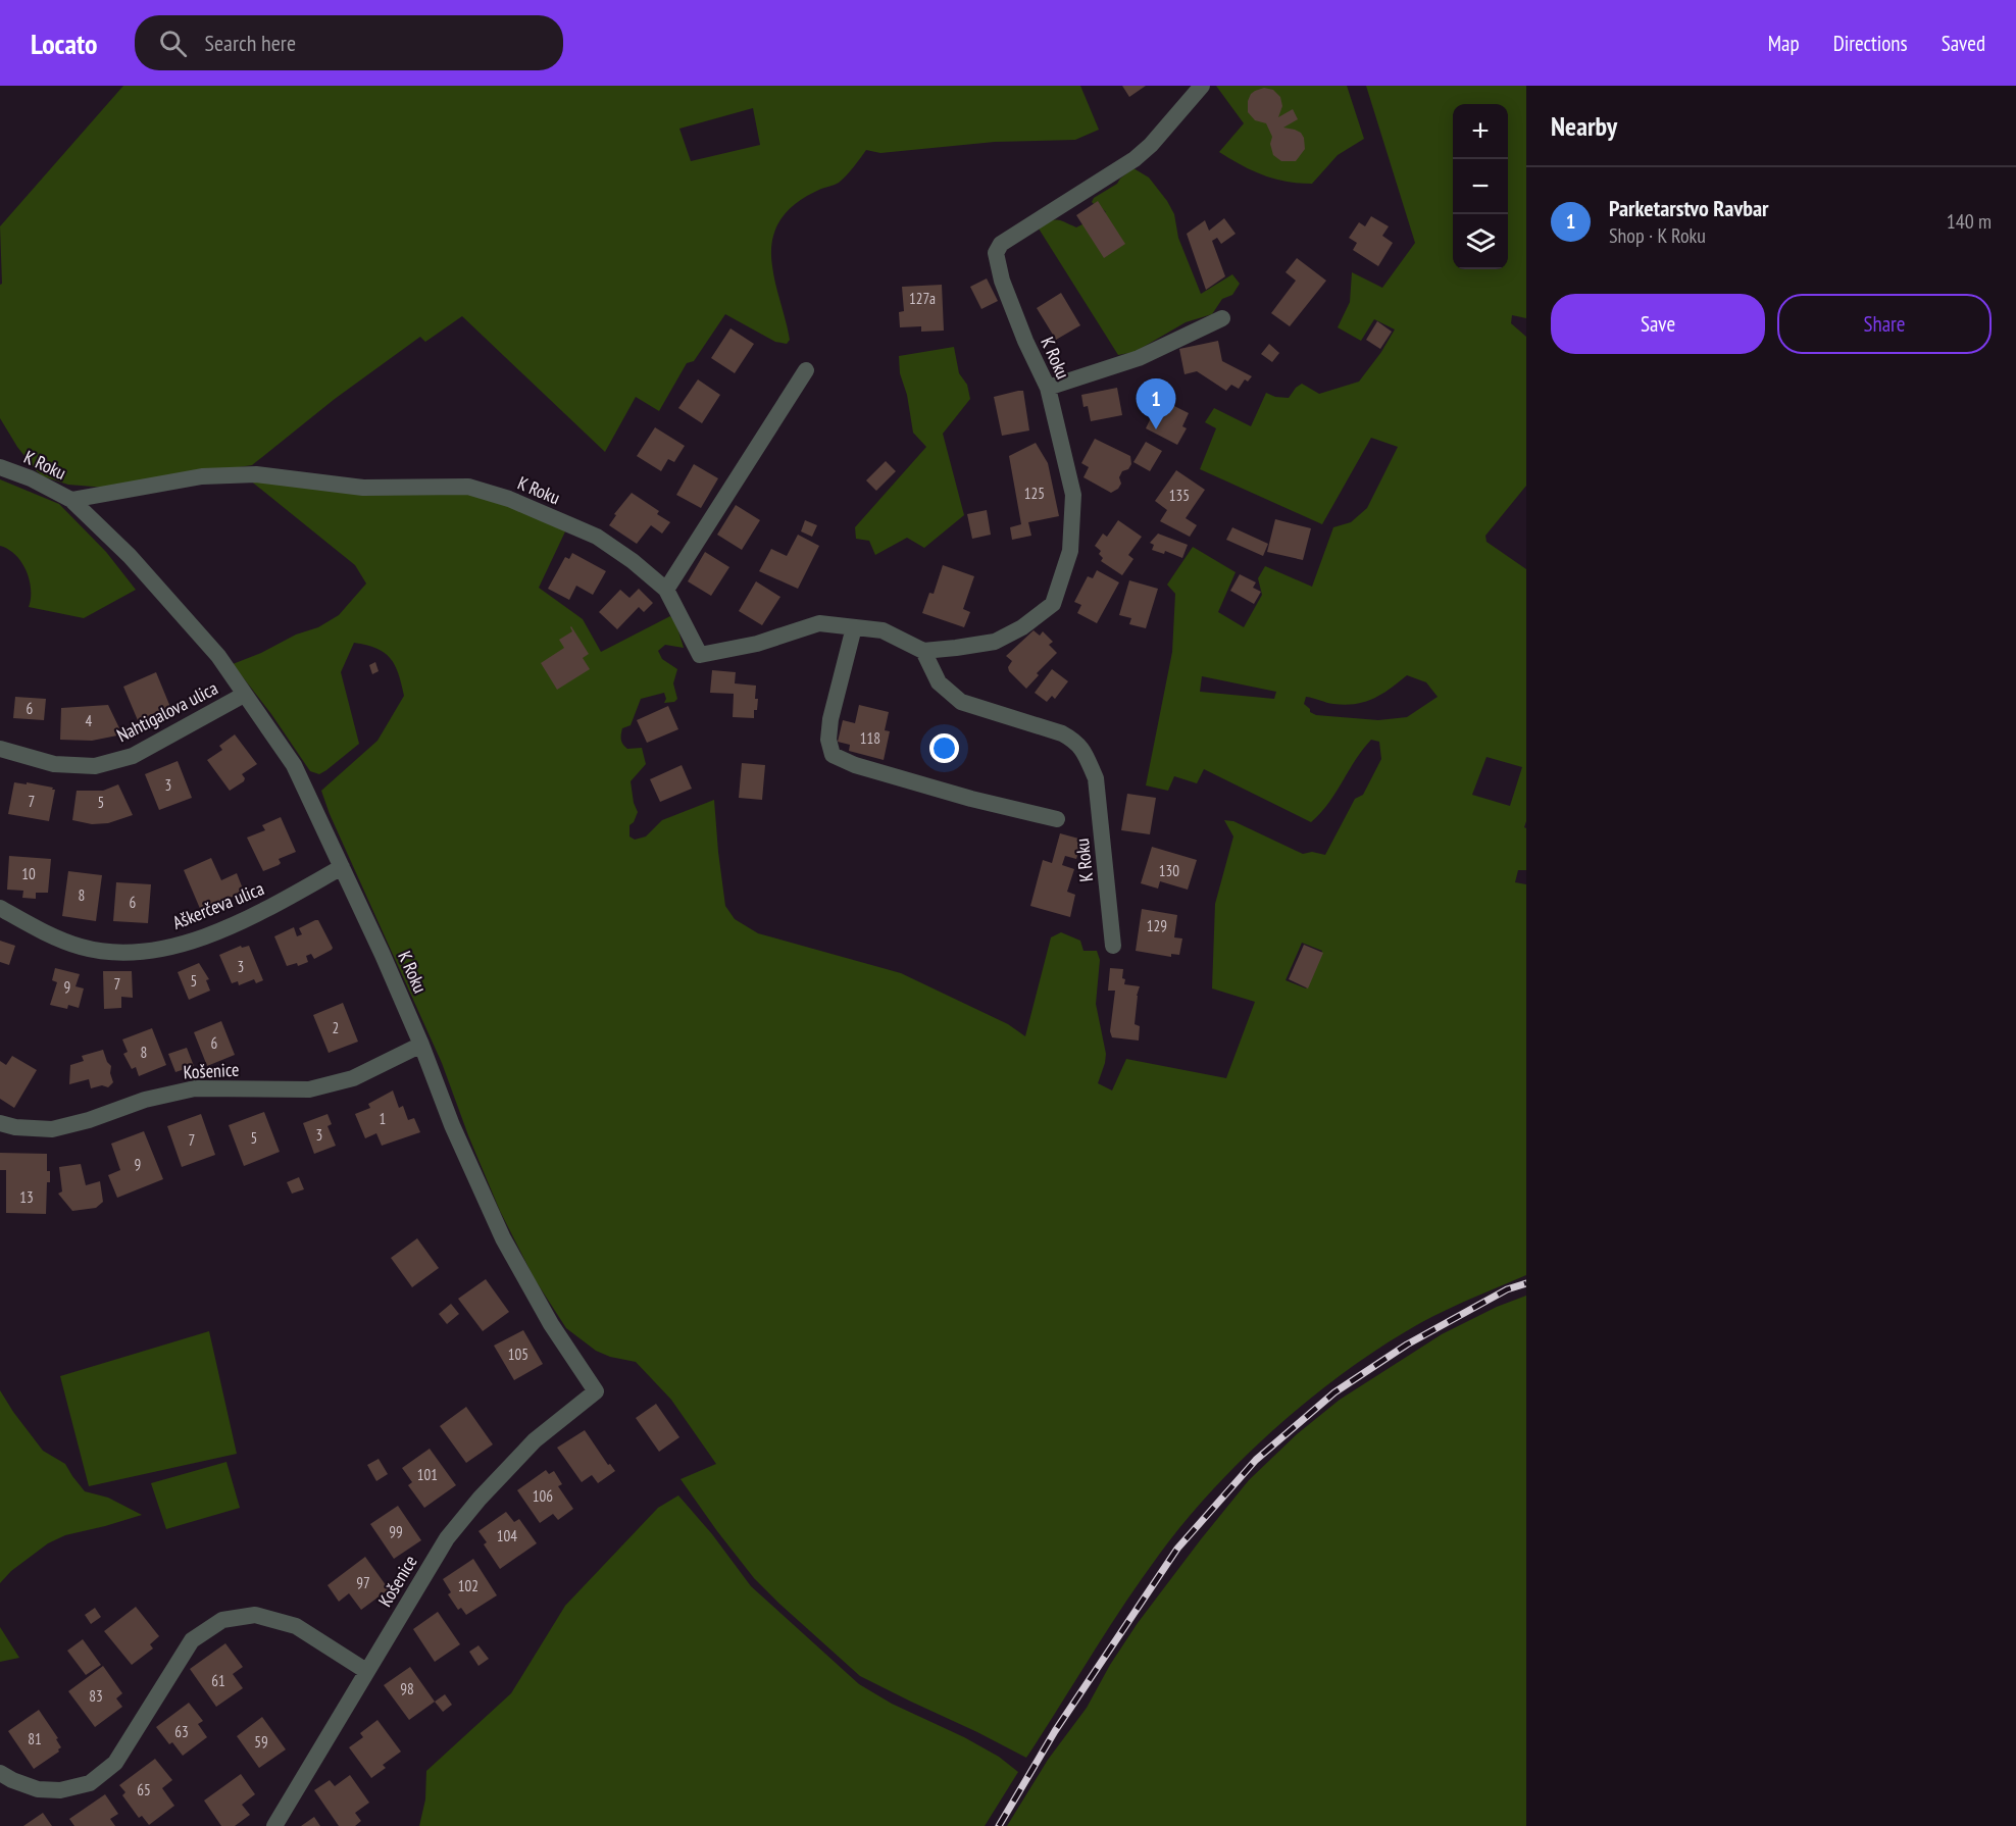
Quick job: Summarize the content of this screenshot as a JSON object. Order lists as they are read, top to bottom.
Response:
{
  "streets": {
    "street": [
      "K Roku",
      "Nahtigalova ulica",
      "Aškerčeva ulica",
      "Košenice"
    ]
  },
  "crossings": [
    ["K Roku", "Nahtigalova ulica"],
    ["K Roku", "Aškerčeva ulica"],
    ["K Roku", "Košenice"]
  ],
  "house_numbers": [
    "127a",
    "125",
    "135",
    "6",
    "4",
    "118",
    "3",
    "7",
    "5",
    "130",
    "10",
    "8",
    "6",
    "129",
    "3",
    "5",
    "7",
    "9",
    "2",
    "6",
    "8",
    "1",
    "3",
    "5",
    "7",
    "9",
    "13",
    "105",
    "101",
    "106",
    "99",
    "104",
    "97",
    "102",
    "61",
    "98",
    "83",
    "63",
    "81",
    "59",
    "65"
  ],
  "page": {
    "header": "Locato",
    "search": "Search here",
    "nav": ["Map", "Directions", "Saved"],
    "heading": "Nearby",
    "map_buttons": ["+", "−"],
    "list": [
      {
        "mark": "1",
        "name": "Parketarstvo Ravbar",
        "note": "Shop · K Roku",
        "value": "140 m"
      }
    ],
    "buttons": ["Save", "Share"],
    "pins": "1"
  }
}
